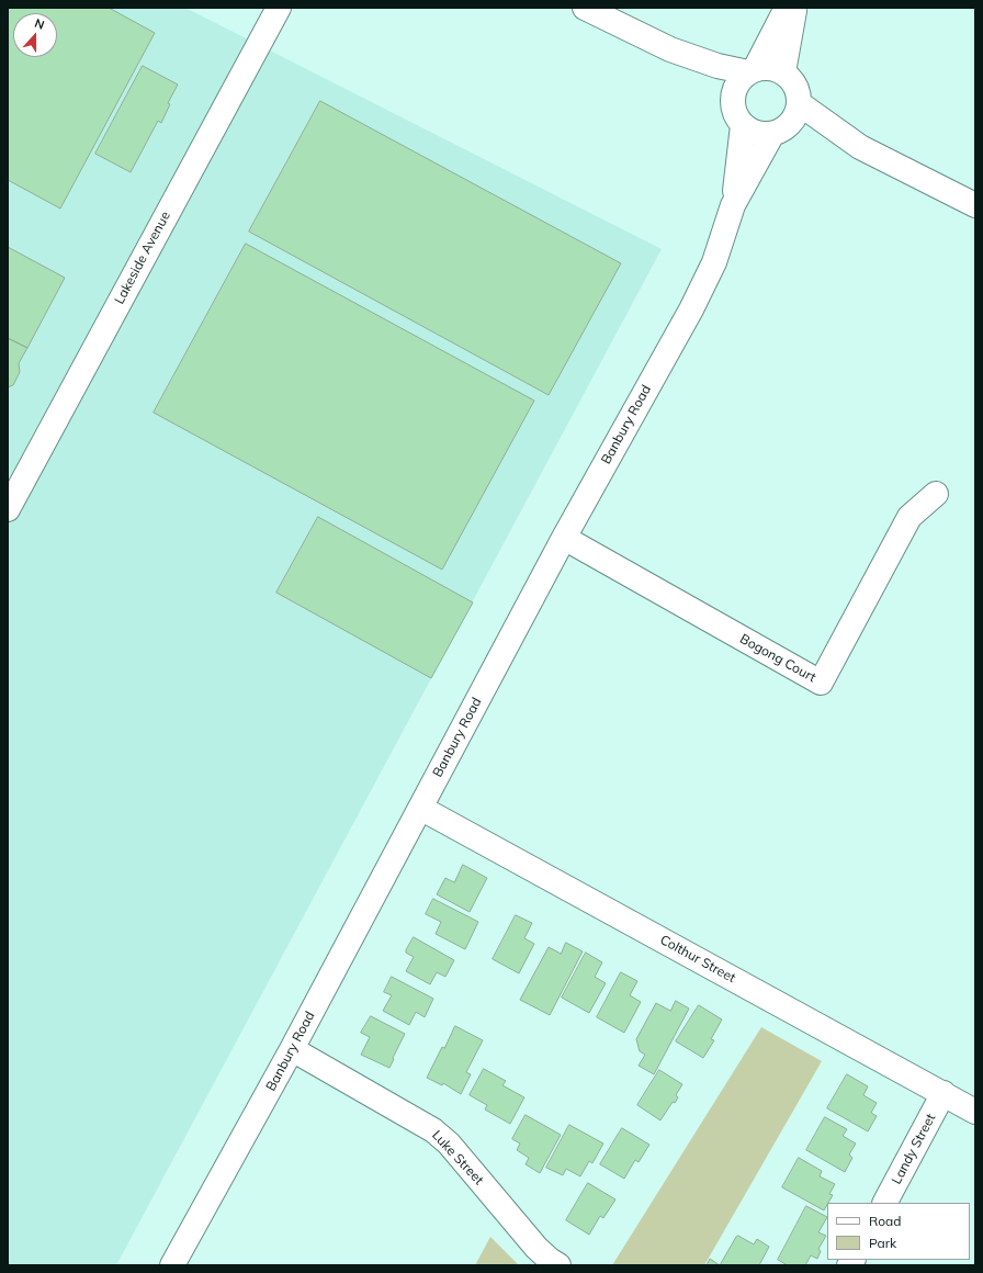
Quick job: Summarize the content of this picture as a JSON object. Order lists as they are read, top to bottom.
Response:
{
  "streets": {
    "street": [
      "Lakeside Avenue",
      "Banbury Road",
      "Bogong Court",
      "Colthur Street",
      "Landy Street",
      "Luke Street"
    ]
  },
  "crossings": [
    ["Banbury Road", "Bogong Court"],
    ["Banbury Road", "Colthur Street"],
    ["Banbury Road", "Luke Street"],
    ["Colthur Street", "Landy Street"]
  ],
  "legend": ["Road", "Park"],
  "north": "top"
}
